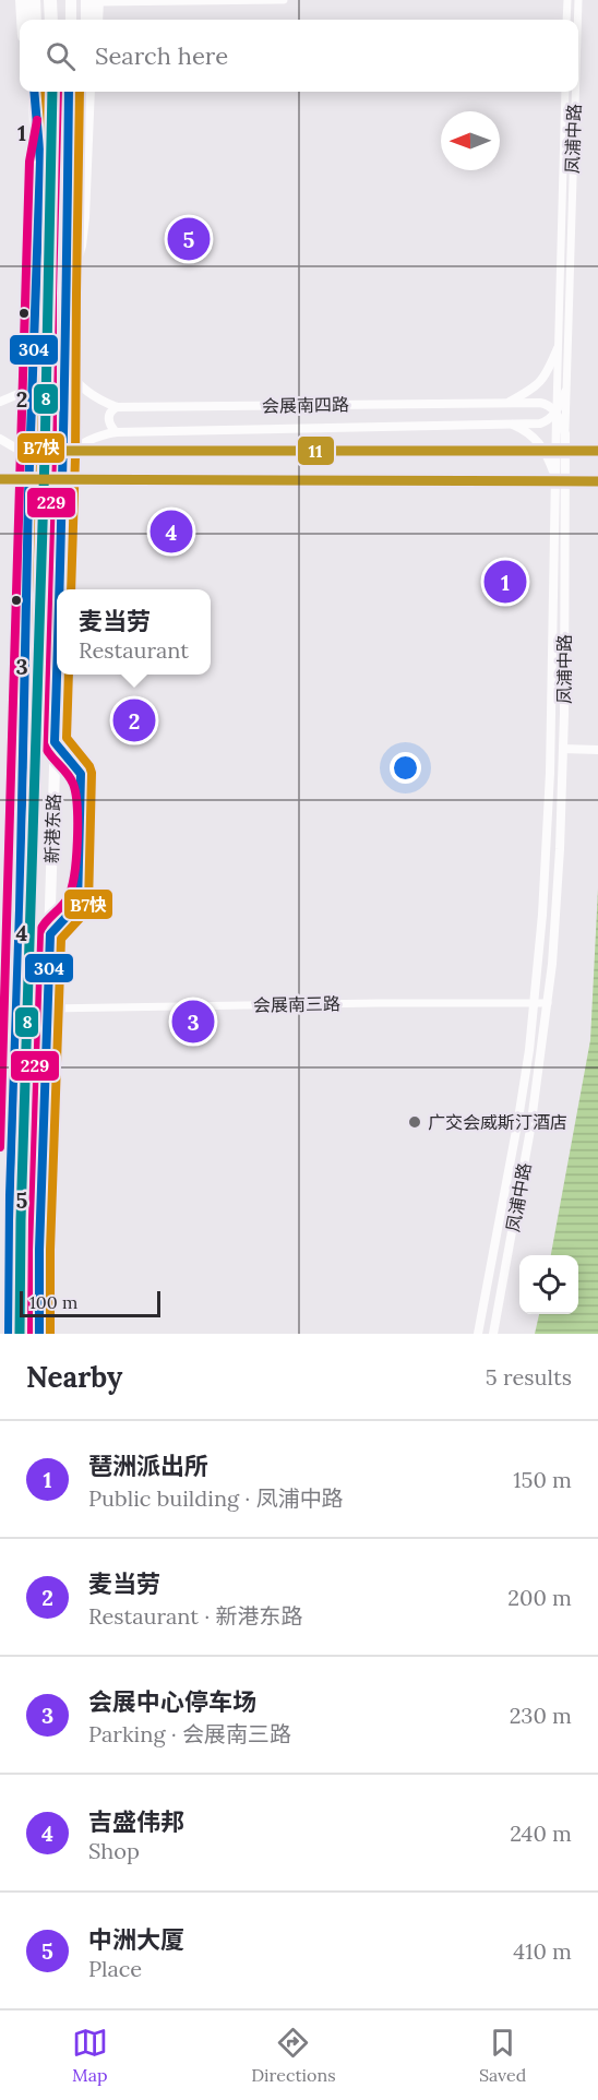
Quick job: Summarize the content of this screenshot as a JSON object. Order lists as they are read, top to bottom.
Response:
{
  "streets": {
    "main road": ["新港东路"],
    "street": ["凤浦中路", "会展南四路", "会展南三路"]
  },
  "crossings": [
    ["凤浦中路", "会展南四路"],
    ["凤浦中路", "会展南三路"],
    ["会展南四路", "新港东路"],
    ["新港东路", "会展南三路"]
  ],
  "places": ["广交会威斯汀酒店"],
  "lines": [
    "transit line 8",
    "transit line 304",
    "transit line B7快",
    "transit line 229",
    "transit line 11"
  ],
  "scale_bar": "100 m",
  "north": "left",
  "page": {
    "search": "Search here",
    "pins": [
      "5",
      "4",
      "1",
      "2",
      "3"
    ],
    "popup": ["麦当劳", "Restaurant"],
    "scale": "100 m",
    "heading": ["Nearby", "5 results"],
    "list": [
      {
        "mark": "1",
        "name": "琶洲派出所",
        "note": "Public building · 凤浦中路",
        "value": "150 m"
      },
      {
        "mark": "2",
        "name": "麦当劳",
        "note": "Restaurant · 新港东路",
        "value": "200 m"
      },
      {
        "mark": "3",
        "name": "会展中心停车场",
        "note": "Parking · 会展南三路",
        "value": "230 m"
      },
      {
        "mark": "4",
        "name": "吉盛伟邦",
        "note": "Shop",
        "value": "240 m"
      },
      {
        "mark": "5",
        "name": "中洲大厦",
        "note": "Place",
        "value": "410 m"
      }
    ],
    "nav": ["Map", "Directions", "Saved"]
  },
  "grid": {
    "rows": [
      "1",
      "2",
      "3",
      "4",
      "5"
    ]
  }
}
